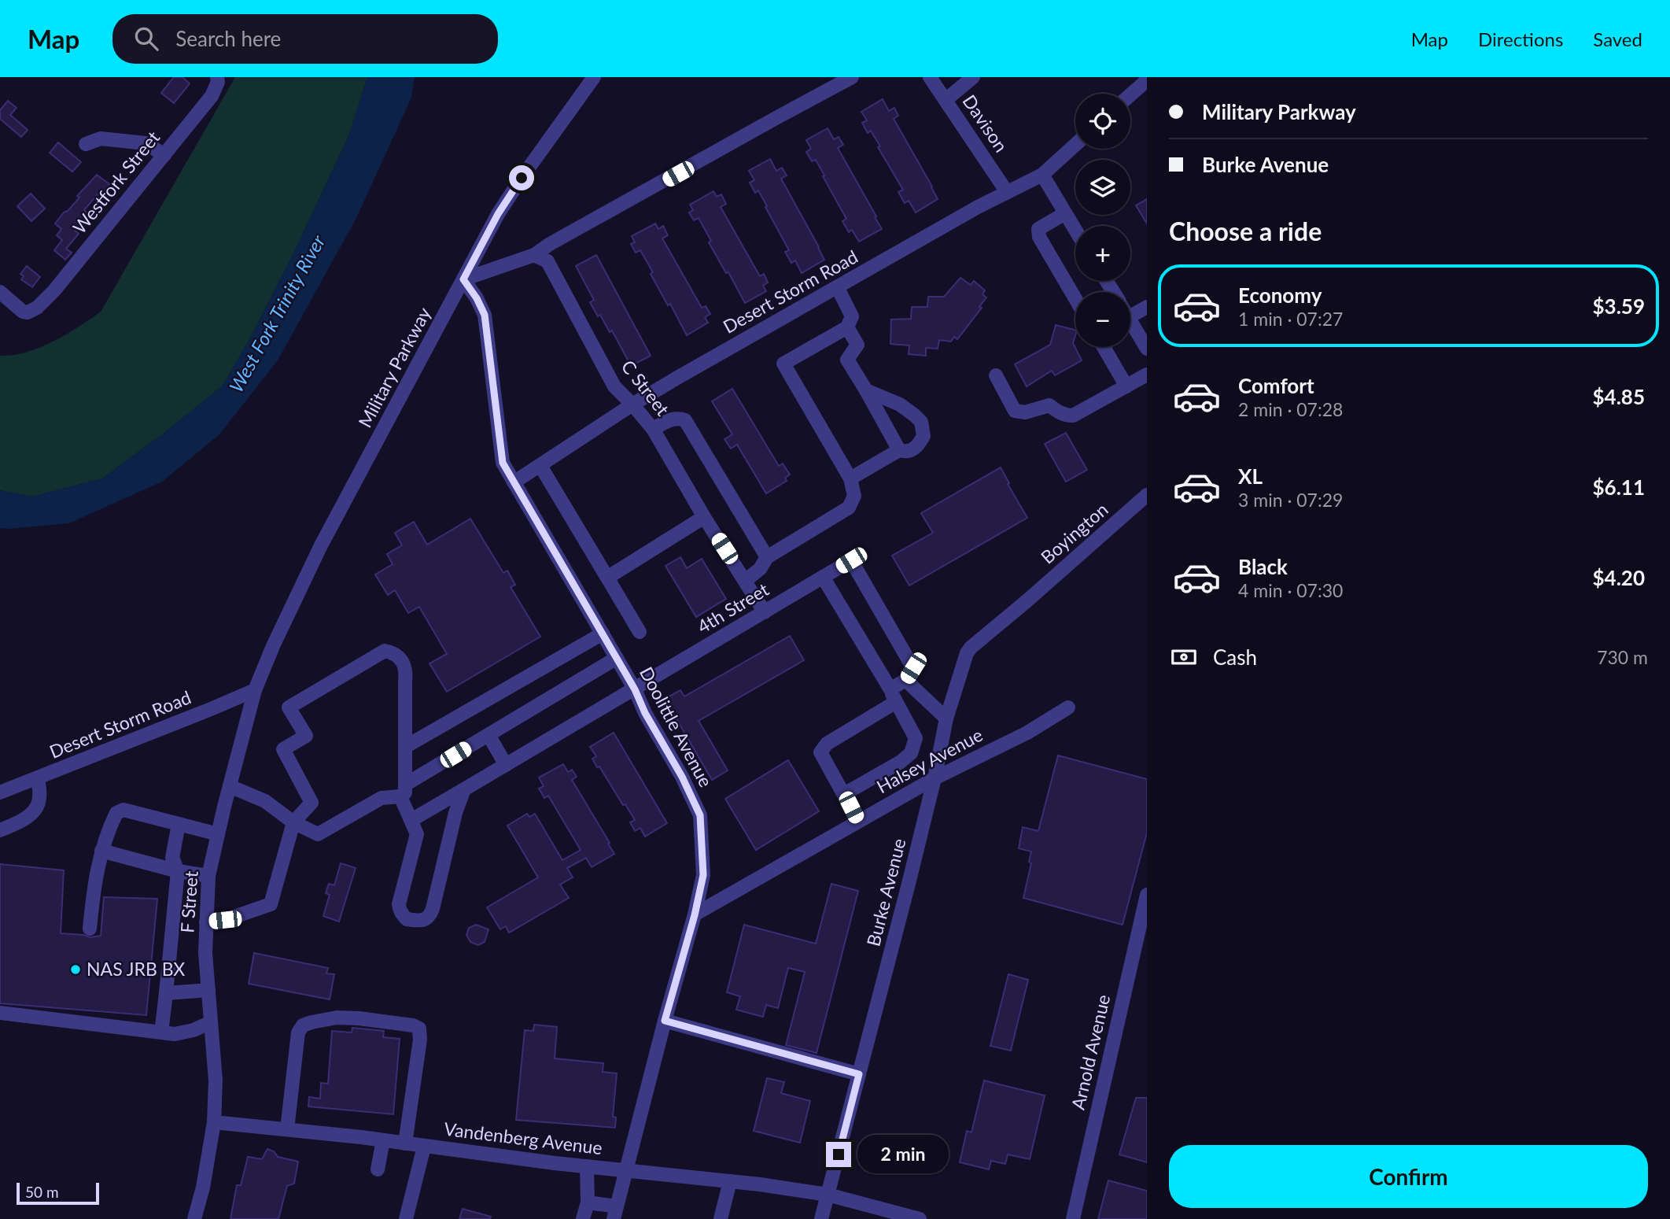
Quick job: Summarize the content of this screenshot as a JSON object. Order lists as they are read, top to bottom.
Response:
{
  "streets": {
    "street": [
      "Davison",
      "Westfork Street",
      "Desert Storm Road",
      "Military Parkway",
      "C Street",
      "Boyington",
      "4th Street",
      "Doolittle Avenue",
      "Halsey Avenue",
      "Burke Avenue",
      "F Street",
      "Arnold Avenue",
      "Vandenberg Avenue"
    ]
  },
  "crossings": [
    ["Davison", "Desert Storm Road"],
    ["Desert Storm Road", "Military Parkway"],
    ["Desert Storm Road", "C Street"],
    ["Desert Storm Road", "Doolittle Avenue"],
    ["Desert Storm Road", "F Street"],
    ["Military Parkway", "Doolittle Avenue"],
    ["Military Parkway", "F Street"],
    ["C Street", "4th Street"],
    ["Boyington", "Burke Avenue"],
    ["4th Street", "Doolittle Avenue"],
    ["Doolittle Avenue", "Halsey Avenue"],
    ["Doolittle Avenue", "Vandenberg Avenue"],
    ["Halsey Avenue", "Burke Avenue"],
    ["Burke Avenue", "Vandenberg Avenue"],
    ["F Street", "Vandenberg Avenue"]
  ],
  "water": ["West Fork Trinity River"],
  "places": ["NAS JRB BX"],
  "scale_bar": "50 m",
  "page": {
    "header": "Map",
    "search": "Search here",
    "nav": ["Map", "Directions", "Saved"],
    "banner": ["Military Parkway", "Burke Avenue"],
    "map_buttons": ["+", "−"],
    "heading": "Choose a ride",
    "list": [
      {
        "name": "Economy",
        "note": "1 min · 07:27",
        "value": "$3.59"
      },
      {
        "name": "Comfort",
        "note": "2 min · 07:28",
        "value": "$4.85"
      },
      {
        "name": "XL",
        "note": "3 min · 07:29",
        "value": "$6.11"
      },
      {
        "name": "Black",
        "note": "4 min · 07:30",
        "value": "$4.20"
      }
    ],
    "pay": ["Cash", "730 m"],
    "buttons": "Confirm",
    "bubble": "2 min",
    "scale": "50 m"
  }
}
